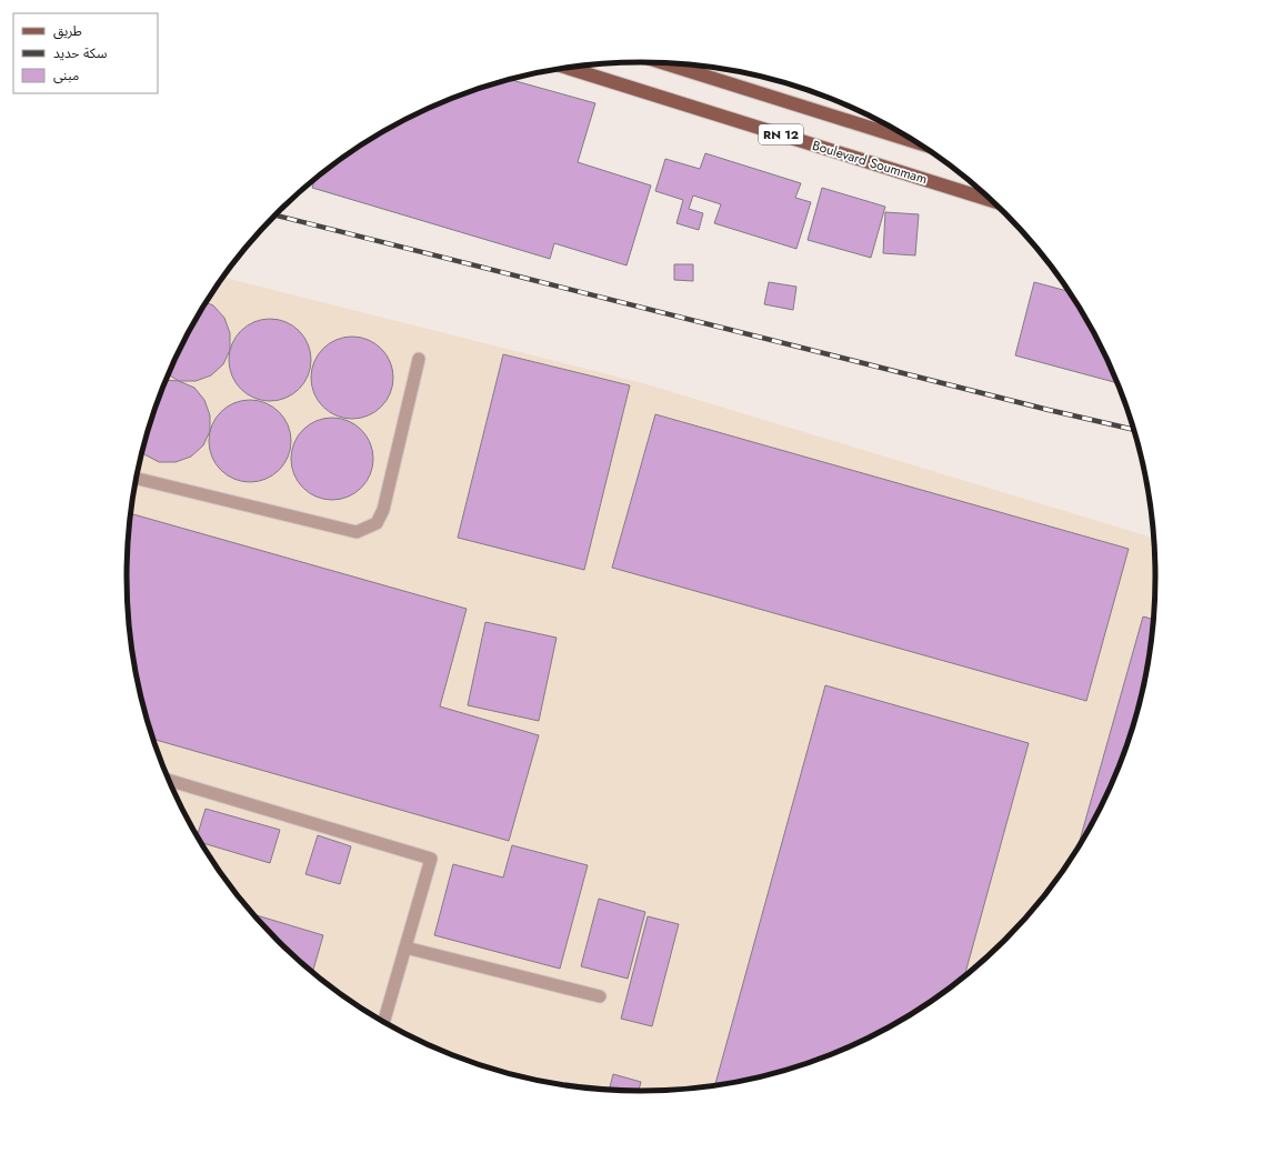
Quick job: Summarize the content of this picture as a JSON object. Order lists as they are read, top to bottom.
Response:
{
  "streets": {
    "main road": ["RN 12", "Boulevard Soummam"]
  },
  "legend": ["طريق", "سكة حديد", "مبنى"]
}
